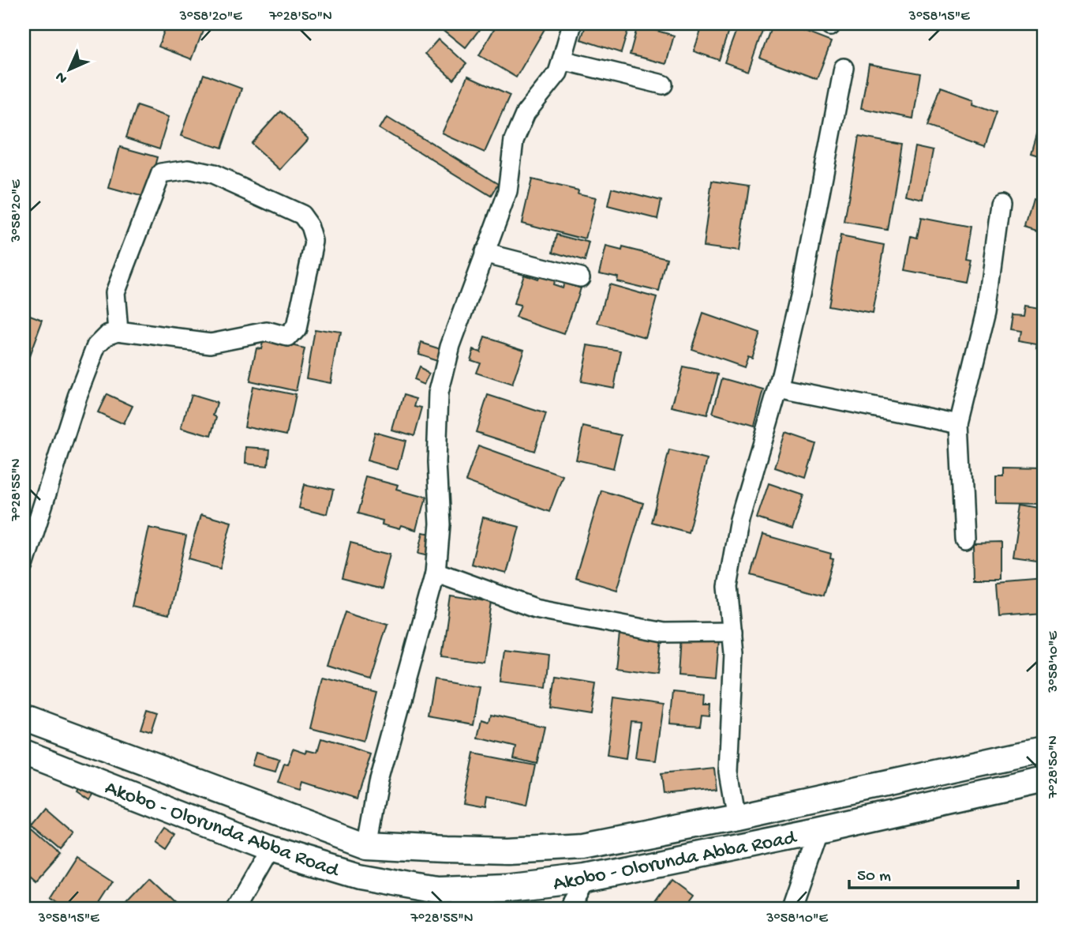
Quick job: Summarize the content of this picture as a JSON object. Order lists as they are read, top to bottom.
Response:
{
  "streets": {
    "main road": ["Akobo - Olorunda Abba Road"]
  },
  "scale_bar": "50 m",
  "north": "bottom left",
  "coordinates": [
    "3°58'20\"E",
    "7°28'50\"N",
    "3°58'15\"E",
    "7°28'55\"N",
    "3°58'10\"E"
  ]
}
